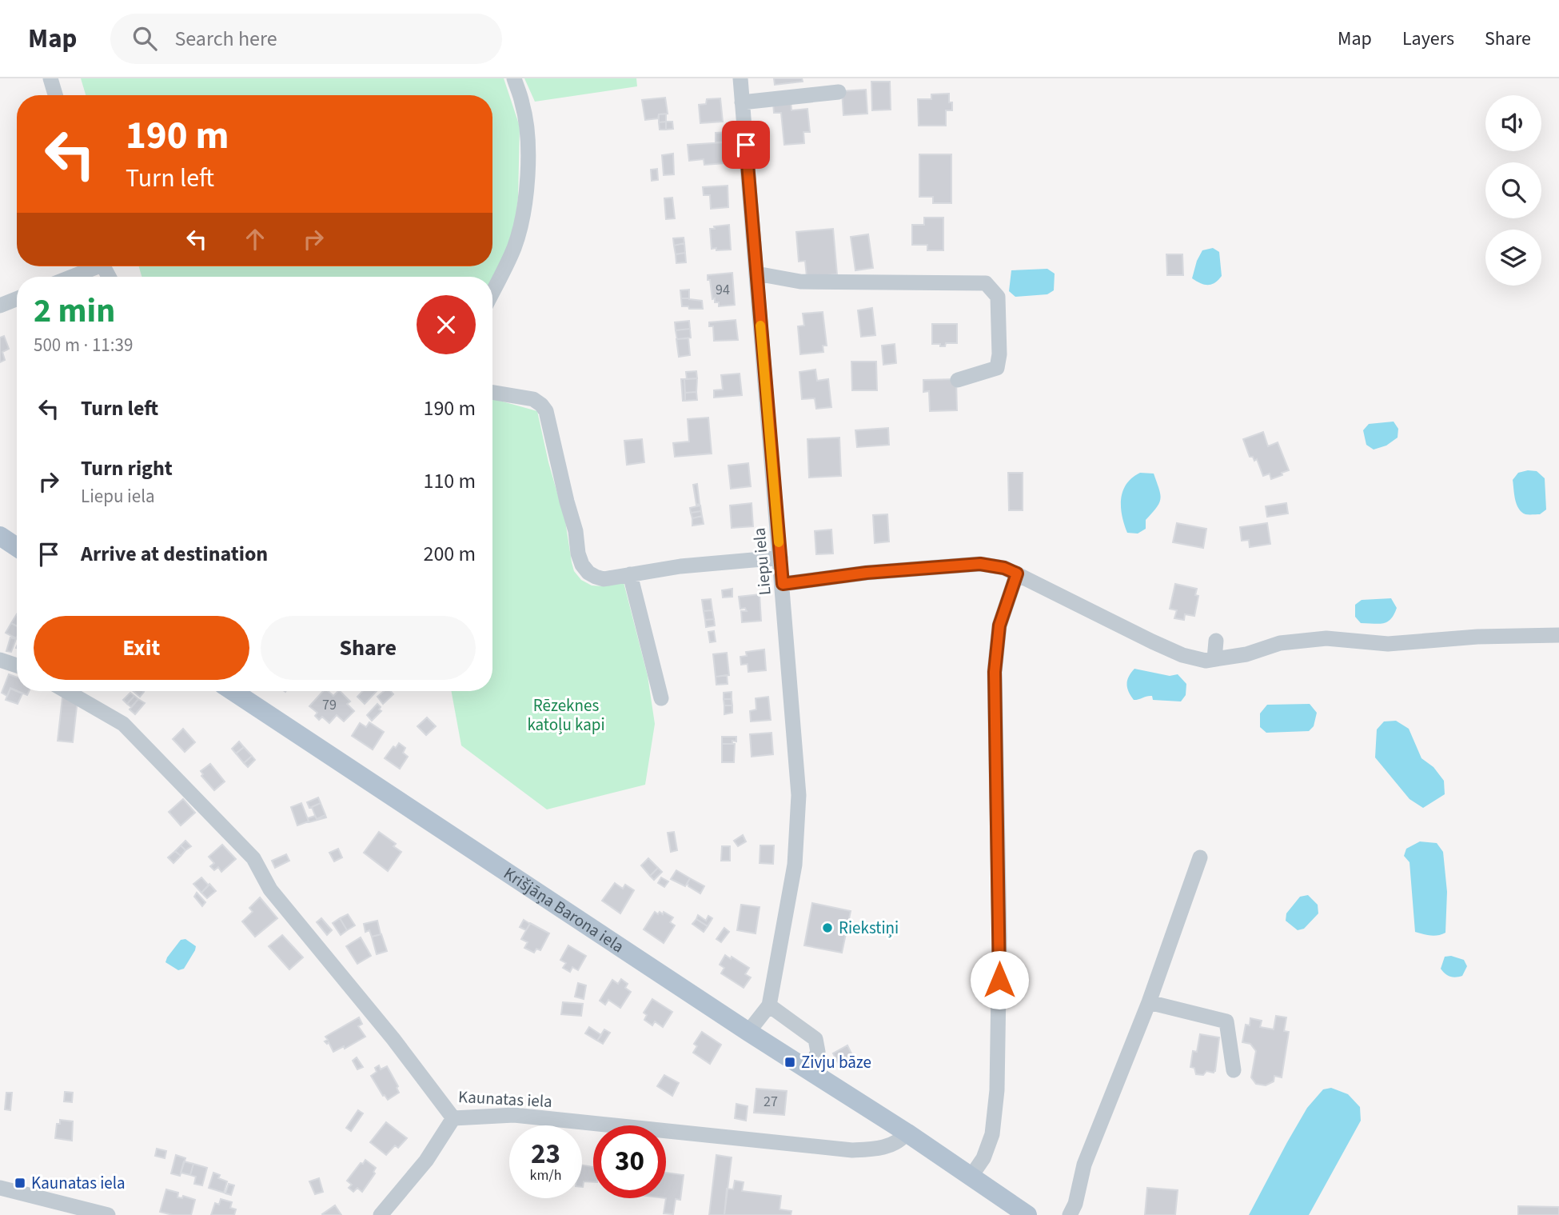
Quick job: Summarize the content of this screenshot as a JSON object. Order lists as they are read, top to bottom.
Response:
{
  "streets": {
    "main road": ["Krišjāņa Barona iela"],
    "street": ["Liepu iela", "Kaunatas iela"]
  },
  "crossings": [
    ["Liepu iela", "Krišjāņa Barona iela"],
    ["Krišjāņa Barona iela", "Kaunatas iela"]
  ],
  "parks": ["Rēzeknes katoļu kapi"],
  "places": {
    "other": ["Riekstiņi"],
    "transit": ["Zivju bāze", "Kaunatas iela"]
  },
  "house_numbers": ["94", "79", "27"],
  "page": {
    "header": "Map",
    "search": "Search here",
    "nav": ["Map", "Layers", "Share"],
    "turn": ["190 m", "Turn left"],
    "heading": ["2 min", "500 m · 11:39"],
    "list": [
      {
        "name": "Turn left",
        "value": "190 m"
      },
      {
        "name": "Turn right",
        "note": "Liepu iela",
        "value": "110 m"
      },
      {
        "name": "Arrive at destination",
        "value": "200 m"
      }
    ],
    "buttons": ["Exit", "Share"],
    "speed": "23 km/h",
    "limit": "30"
  }
}
